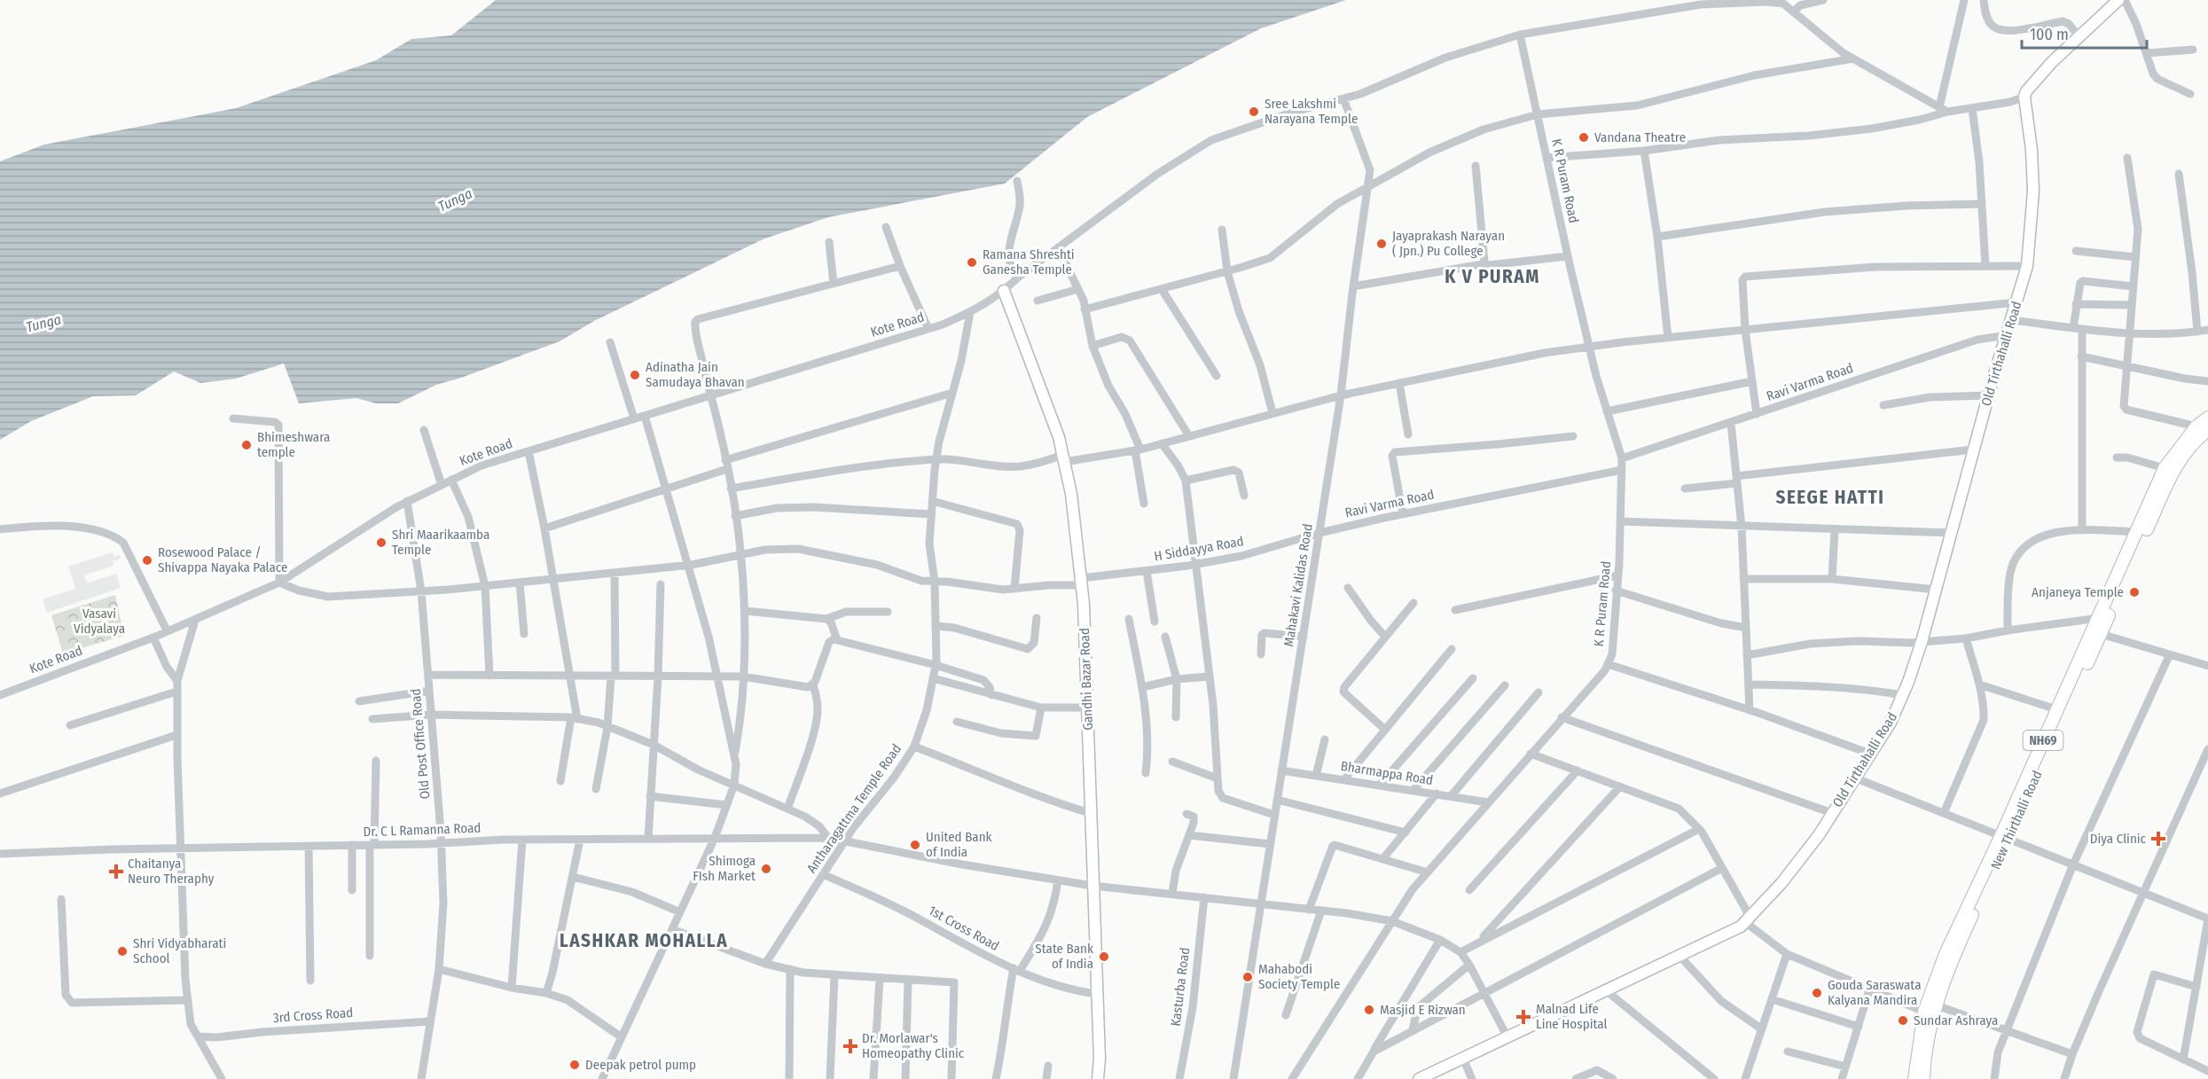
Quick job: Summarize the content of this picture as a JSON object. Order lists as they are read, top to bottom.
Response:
{
  "streets": {
    "highway": ["NH69", "New Thirthalli Road"],
    "main road": ["Old Tirthahalli Road", "Gandhi Bazar Road"],
    "street": [
      "K R Puram Road",
      "Kote Road",
      "Ravi Varma Road",
      "H Siddayya Road",
      "Mahakavi Kalidas Road",
      "Old Post Office Road",
      "Bharmappa Road",
      "Antharagattma Temple Road",
      "Dr. C L Ramanna Road",
      "1st Cross Road",
      "Kasturba Road",
      "3rd Cross Road"
    ]
  },
  "crossings": [
    ["K R Puram Road", "Kote Road"],
    ["K R Puram Road", "Ravi Varma Road"],
    ["K R Puram Road", "Bharmappa Road"],
    ["K R Puram Road", "Dr. C L Ramanna Road"],
    ["Kote Road", "H Siddayya Road"],
    ["Kote Road", "Mahakavi Kalidas Road"],
    ["Kote Road", "Gandhi Bazar Road"],
    ["Kote Road", "Old Post Office Road"],
    ["Kote Road", "Antharagattma Temple Road"],
    ["Old Tirthahalli Road", "Ravi Varma Road"],
    ["Ravi Varma Road", "H Siddayya Road"],
    ["Ravi Varma Road", "Mahakavi Kalidas Road"],
    ["H Siddayya Road", "Mahakavi Kalidas Road"],
    ["H Siddayya Road", "Gandhi Bazar Road"],
    ["H Siddayya Road", "Old Post Office Road"],
    ["H Siddayya Road", "Antharagattma Temple Road"],
    ["Mahakavi Kalidas Road", "Bharmappa Road"],
    ["Mahakavi Kalidas Road", "Dr. C L Ramanna Road"],
    ["Gandhi Bazar Road", "Dr. C L Ramanna Road"],
    ["Gandhi Bazar Road", "1st Cross Road"],
    ["NH69", "New Thirthalli Road"],
    ["Old Post Office Road", "Dr. C L Ramanna Road"],
    ["Old Post Office Road", "3rd Cross Road"],
    ["Antharagattma Temple Road", "Dr. C L Ramanna Road"],
    ["Antharagattma Temple Road", "1st Cross Road"],
    ["Dr. C L Ramanna Road", "Kasturba Road"]
  ],
  "districts": ["K V PURAM", "SEEGE HATTI", "LASHKAR MOHALLA"],
  "water": ["Tunga"],
  "parks": ["Vasavi Vidyalaya"],
  "places": {
    "other": [
      "Sree Lakshmi Narayana Temple",
      "Vandana Theatre",
      "Jayaprakash Narayan ( Jpn.) Pu College",
      "Ramana Shreshti Ganesha Temple",
      "Adinatha Jain Samudaya Bhavan",
      "Bhimeshwara temple",
      "Shri Maarikaamba Temple",
      "Rosewood Palace / Shivappa Nayaka Palace",
      "Anjaneya Temple",
      "United Bank of India",
      "Shimoga FIsh Market",
      "Shri Vidyabharati School",
      "State Bank of India",
      "Mahabodi Society Temple",
      "Gouda Saraswata Kalyana Mandira",
      "Masjid E Rizwan",
      "Sundar Ashraya",
      "Deepak petrol pump"
    ],
    "health": [
      "Diya Clinic",
      "Chaitanya Neuro Theraphy",
      "Malnad Life Line Hospital",
      "Dr. Morlawar's Homeopathy Clinic"
    ]
  },
  "scale_bar": "100 m"
}
